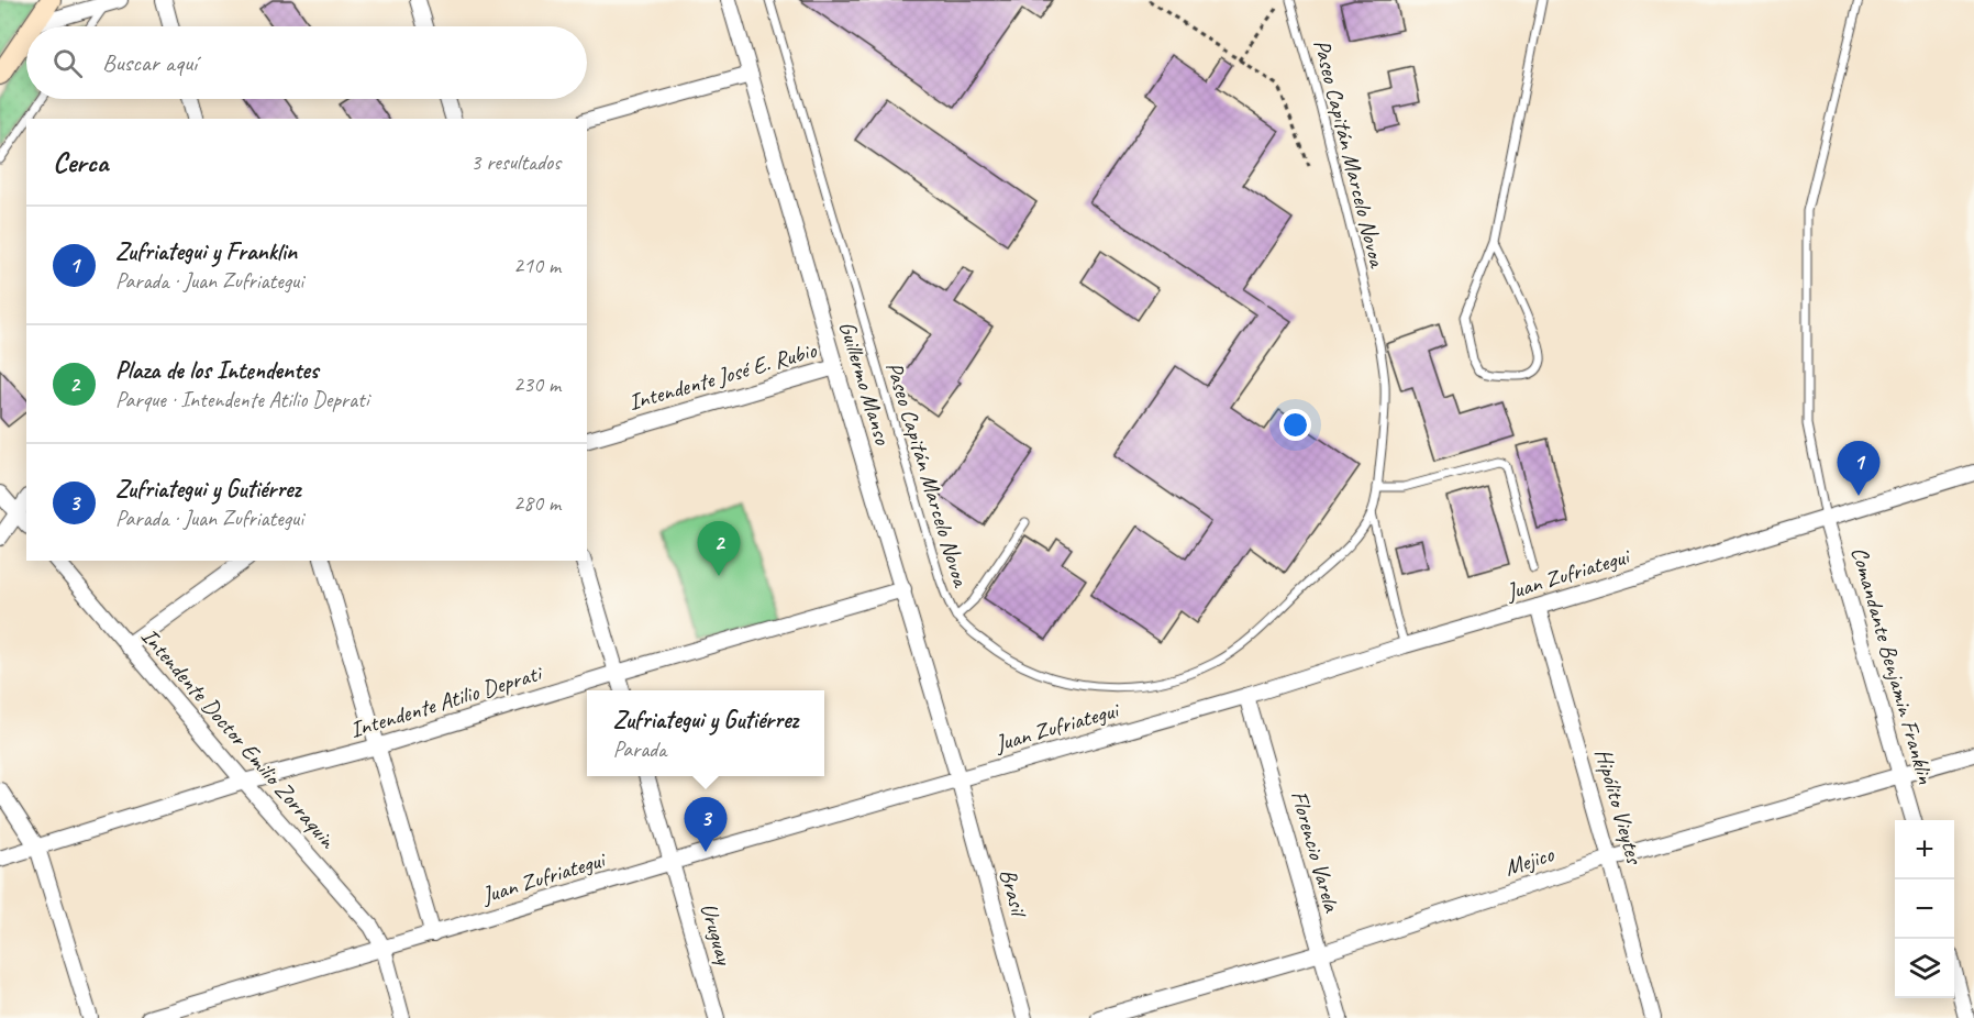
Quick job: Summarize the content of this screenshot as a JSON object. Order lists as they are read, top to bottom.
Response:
{
  "streets": {
    "street": [
      "Intendente José E. Rubio",
      "Guillermo Manso",
      "Juan Zufriategui",
      "Comandante Benjamin Franklin",
      "Intendente Atilio Deprati",
      "Intendente Doctor Emilio Zorraquin",
      "Hipólito Vieytes",
      "Florencio Varela",
      "Mejico",
      "Brasil",
      "Uruguay"
    ],
    "lane": ["Paseo Capitán Marcelo Novoa"]
  },
  "crossings": [
    ["Intendente José E. Rubio", "Guillermo Manso"],
    ["Guillermo Manso", "Juan Zufriategui"],
    ["Guillermo Manso", "Intendente Atilio Deprati"],
    ["Guillermo Manso", "Brasil"],
    ["Juan Zufriategui", "Comandante Benjamin Franklin"],
    ["Juan Zufriategui", "Intendente Doctor Emilio Zorraquin"],
    ["Juan Zufriategui", "Hipólito Vieytes"],
    ["Juan Zufriategui", "Florencio Varela"],
    ["Juan Zufriategui", "Brasil"],
    ["Juan Zufriategui", "Uruguay"],
    ["Comandante Benjamin Franklin", "Mejico"],
    ["Intendente Atilio Deprati", "Intendente Doctor Emilio Zorraquin"],
    ["Hipólito Vieytes", "Mejico"],
    ["Florencio Varela", "Mejico"]
  ],
  "page": {
    "search": "Buscar aquí",
    "heading": ["Cerca", "3 resultados"],
    "list": [
      {
        "mark": "1",
        "name": "Zufriategui y Franklin",
        "note": "Parada · Juan Zufriategui",
        "value": "210 m"
      },
      {
        "mark": "2",
        "name": "Plaza de los Intendentes",
        "note": "Parque · Intendente Atilio Deprati",
        "value": "230 m"
      },
      {
        "mark": "3",
        "name": "Zufriategui y Gutiérrez",
        "note": "Parada · Juan Zufriategui",
        "value": "280 m"
      }
    ],
    "pins": ["1", "2", "3"],
    "popup": ["Zufriategui y Gutiérrez", "Parada"],
    "map_buttons": ["+", "−"]
  }
}
